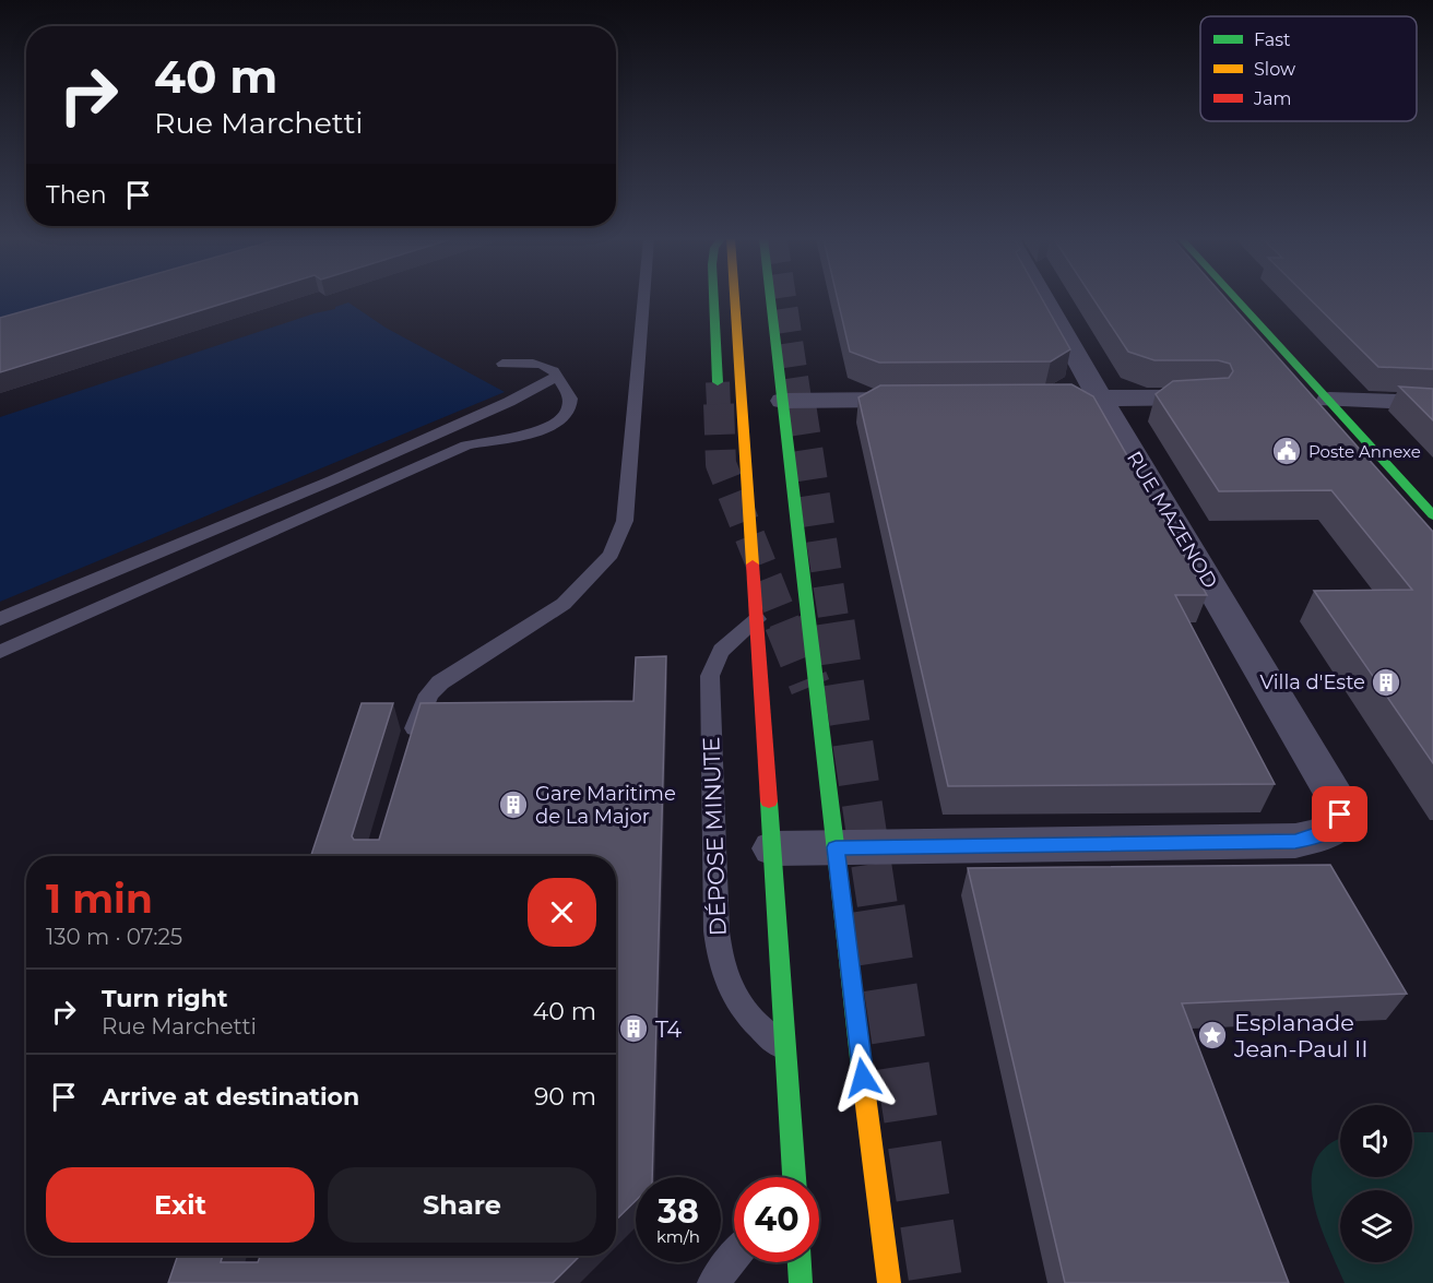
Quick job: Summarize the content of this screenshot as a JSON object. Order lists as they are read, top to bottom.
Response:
{
  "streets": {
    "street": ["RUE MAZENOD"],
    "lane": ["DÉPOSE MINUTE"]
  },
  "places": {
    "public building": ["Poste Annexe"],
    "building": ["Villa d'Este", "Gare Maritime de La Major", "T4"],
    "place": ["Esplanade Jean-Paul II"]
  },
  "legend": ["Fast", "Slow", "Jam"],
  "page": {
    "turn": ["40 m", "Rue Marchetti"],
    "then": "Then",
    "heading": ["1 min", "130 m · 07:25"],
    "list": [
      {
        "name": "Turn right",
        "note": "Rue Marchetti",
        "value": "40 m"
      },
      {
        "name": "Arrive at destination",
        "value": "90 m"
      }
    ],
    "buttons": ["Exit", "Share"],
    "speed": "38 km/h",
    "limit": "40"
  }
}
